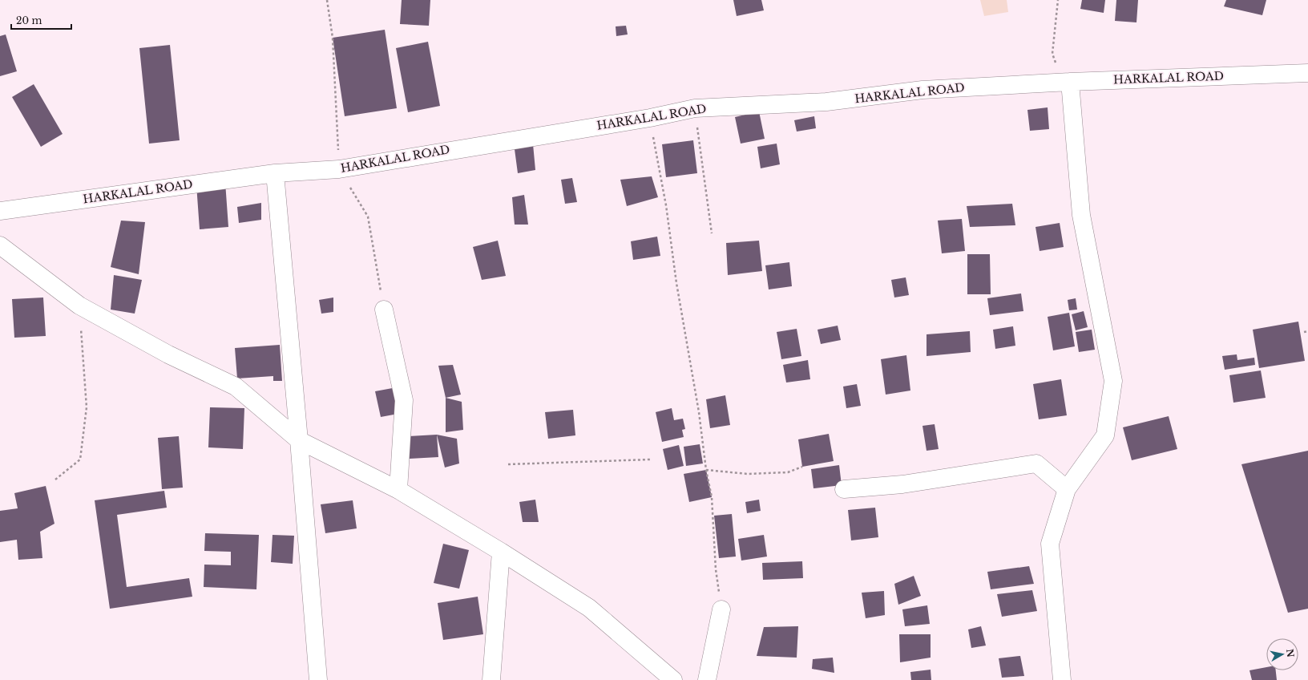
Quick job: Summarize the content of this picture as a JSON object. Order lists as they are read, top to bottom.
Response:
{
  "streets": {
    "street": ["HARKALAL ROAD"]
  },
  "scale_bar": "20 m",
  "north": "right"
}
